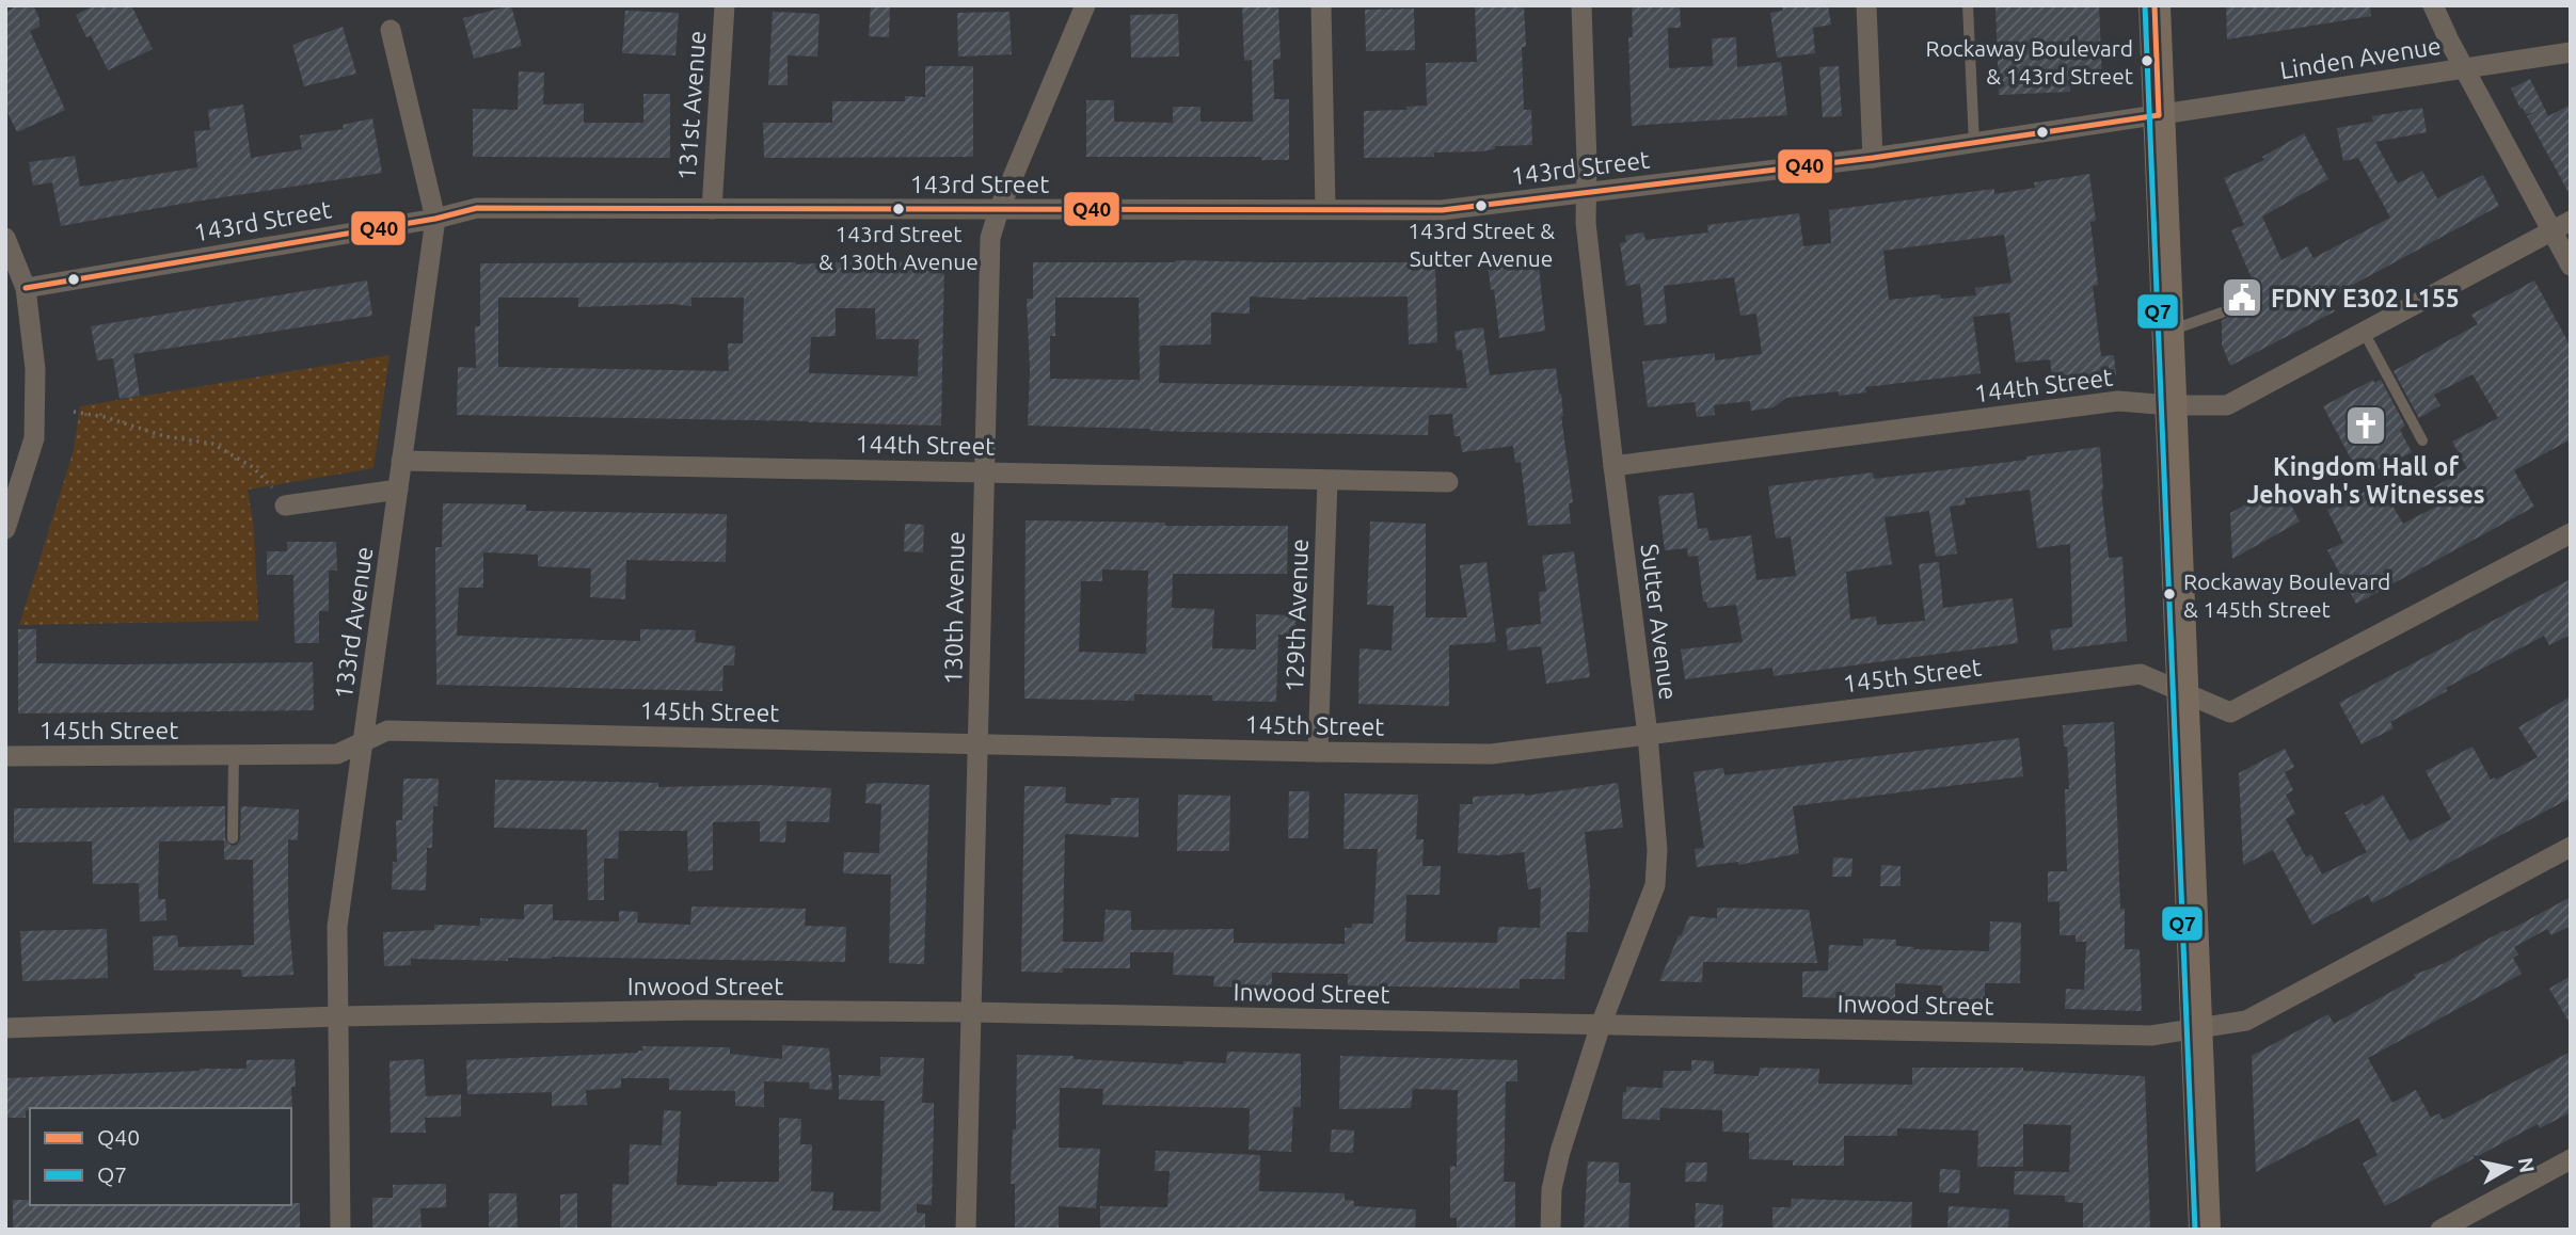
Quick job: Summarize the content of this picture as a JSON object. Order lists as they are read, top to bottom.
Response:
{
  "streets": {
    "street": [
      "Linden Avenue",
      "131st Avenue",
      "143rd Street",
      "144th Street",
      "130th Avenue",
      "129th Avenue",
      "Sutter Avenue",
      "133rd Avenue",
      "145th Street",
      "Inwood Street"
    ]
  },
  "crossings": [
    ["Linden Avenue", "143rd Street"],
    ["131st Avenue", "143rd Street"],
    ["143rd Street", "130th Avenue"],
    ["143rd Street", "Sutter Avenue"],
    ["143rd Street", "133rd Avenue"],
    ["144th Street", "130th Avenue"],
    ["144th Street", "129th Avenue"],
    ["144th Street", "Sutter Avenue"],
    ["144th Street", "133rd Avenue"],
    ["130th Avenue", "145th Street"],
    ["130th Avenue", "Inwood Street"],
    ["129th Avenue", "145th Street"],
    ["Sutter Avenue", "145th Street"],
    ["Sutter Avenue", "Inwood Street"],
    ["133rd Avenue", "145th Street"],
    ["133rd Avenue", "Inwood Street"]
  ],
  "places": {
    "other": [
      "Rockaway Boulevard & 143rd Street",
      "143rd Street & Sutter Avenue",
      "143rd Street & 130th Avenue",
      "Rockaway Boulevard & 145th Street"
    ],
    "public building": ["FDNY E302 L155"],
    "church": ["Kingdom Hall of Jehovah's Witnesses"]
  },
  "lines": ["transit line Q40", "transit line Q7"],
  "legend": ["Q40", "Q7"],
  "north": "right"
}
